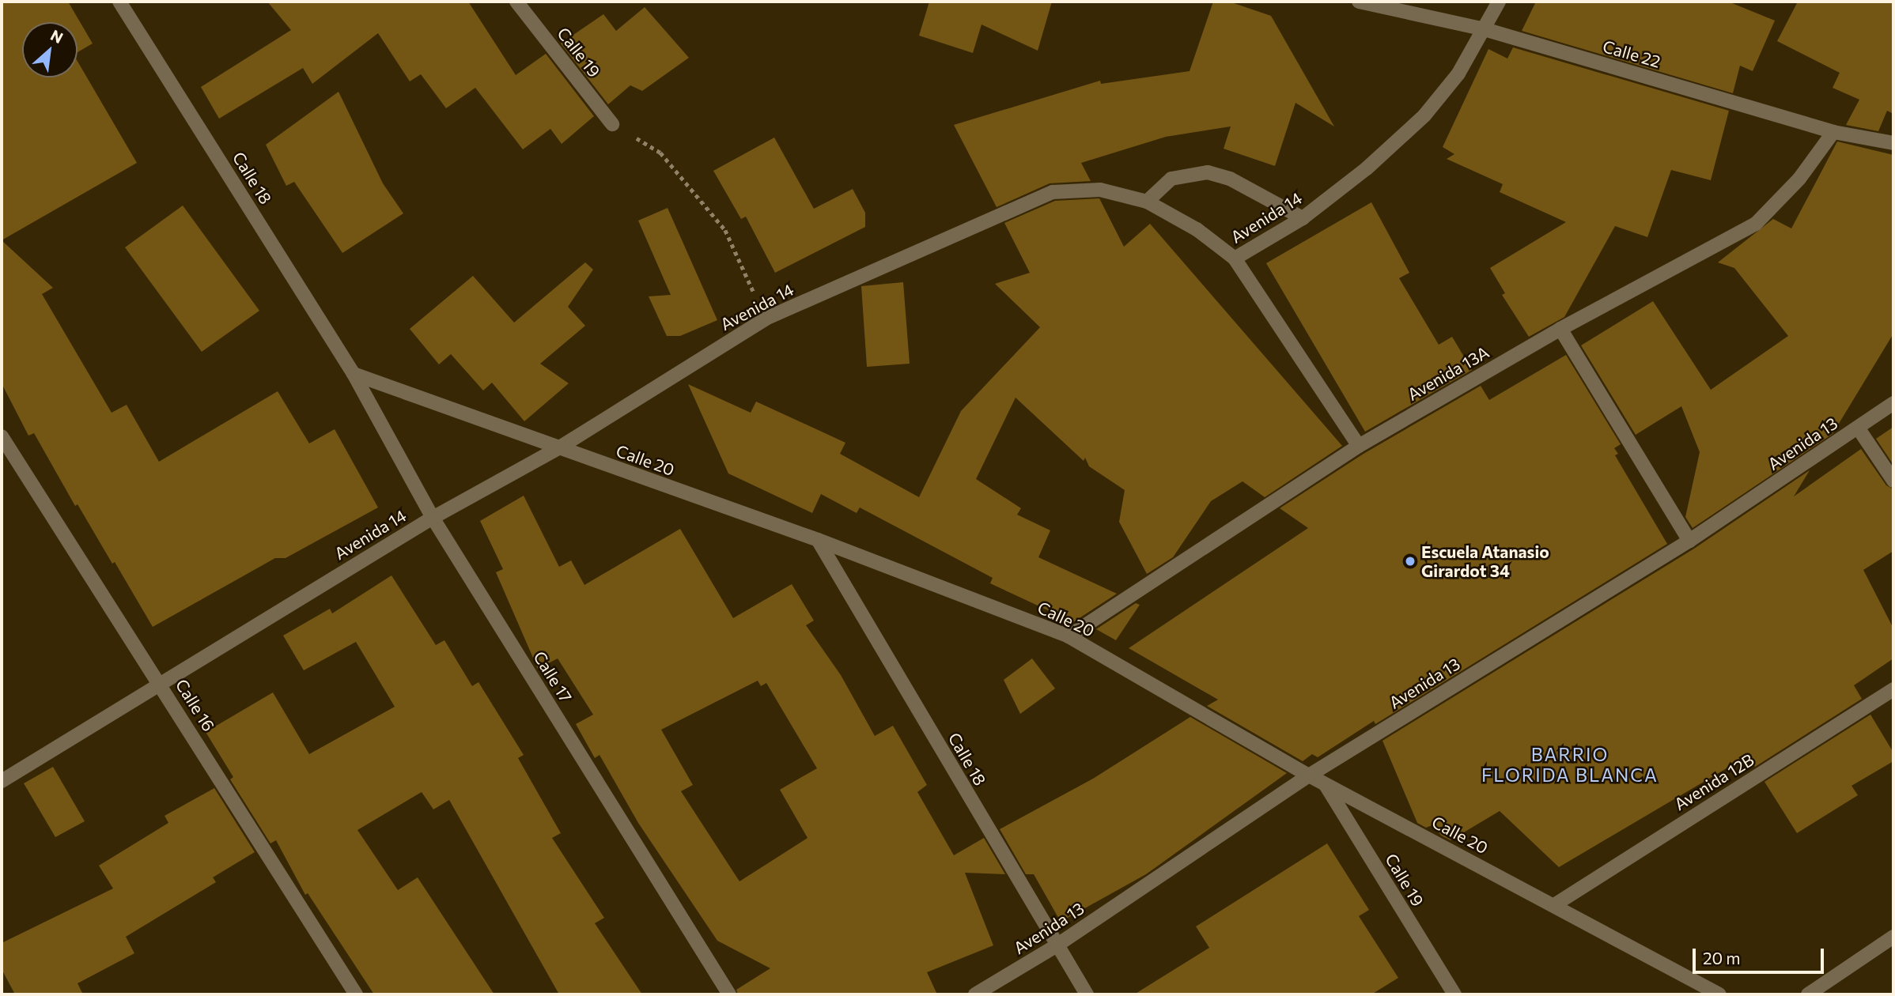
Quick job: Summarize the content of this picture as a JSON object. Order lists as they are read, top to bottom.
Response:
{
  "streets": {
    "street": [
      "Calle 19",
      "Calle 22",
      "Calle 18",
      "Avenida 14",
      "Avenida 13A",
      "Avenida 13",
      "Calle 20",
      "Calle 17",
      "Calle 16",
      "Avenida 12B"
    ]
  },
  "crossings": [
    ["Calle 19", "Calle 20"],
    ["Calle 22", "Avenida 14"],
    ["Calle 22", "Avenida 13A"],
    ["Calle 18", "Avenida 13"],
    ["Calle 18", "Calle 20"],
    ["Calle 18", "Calle 17"],
    ["Avenida 14", "Calle 20"],
    ["Avenida 14", "Calle 17"],
    ["Avenida 14", "Calle 16"],
    ["Avenida 13A", "Calle 20"],
    ["Avenida 13", "Calle 20"],
    ["Calle 20", "Calle 17"],
    ["Calle 20", "Avenida 12B"]
  ],
  "districts": ["BARRIO FLORIDA BLANCA"],
  "places": ["Escuela Atanasio Girardot 34"],
  "scale_bar": "20 m",
  "north": "top right"
}
